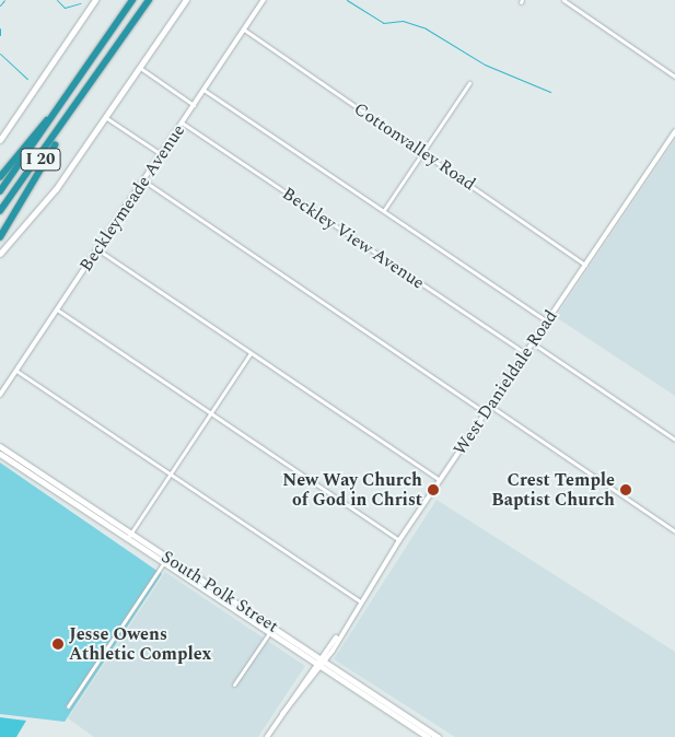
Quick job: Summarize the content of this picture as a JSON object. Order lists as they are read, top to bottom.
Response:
{
  "streets": {
    "highway": ["I 20"],
    "main road": ["South Polk Street"],
    "street": [
      "Cottonvalley Road",
      "Beckleymeade Avenue",
      "Beckley View Avenue",
      "West Danieldale Road"
    ]
  },
  "crossings": [
    ["Cottonvalley Road", "Beckleymeade Avenue"],
    ["Cottonvalley Road", "West Danieldale Road"],
    ["Beckleymeade Avenue", "Beckley View Avenue"],
    ["Beckley View Avenue", "West Danieldale Road"],
    ["West Danieldale Road", "South Polk Street"]
  ],
  "places": ["New Way Church of God in Christ", "Crest Temple Baptist Church", "Jesse Owens Athletic Complex"]
}
